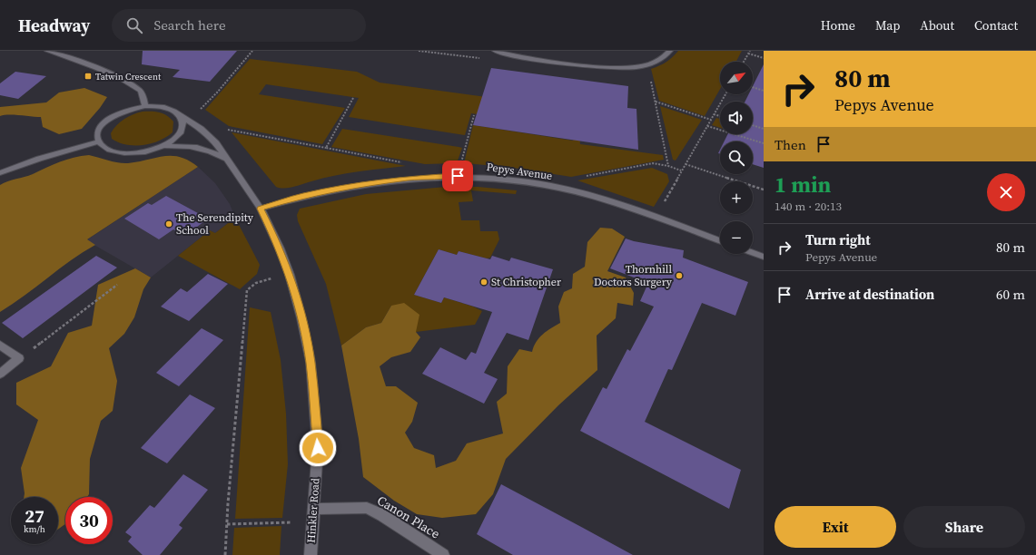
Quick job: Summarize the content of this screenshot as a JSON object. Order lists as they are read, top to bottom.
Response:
{
  "streets": {
    "street": ["Pepys Avenue", "Hinkler Road", "Canon Place"]
  },
  "crossings": [
    ["Pepys Avenue", "Hinkler Road"],
    ["Hinkler Road", "Canon Place"]
  ],
  "places": {
    "transit": ["Tatwin Crescent"],
    "other": ["The Serendipity School", "Thornhill Doctors Surgery", "St Christopher"]
  },
  "north": "top right",
  "page": {
    "header": "Headway",
    "search": "Search here",
    "nav": [
      "Home",
      "Map",
      "About",
      "Contact"
    ],
    "turn": ["80 m", "Pepys Avenue"],
    "map_buttons": ["+", "−"],
    "then": "Then",
    "heading": ["1 min", "140 m · 20:13"],
    "list": [
      {
        "name": "Turn right",
        "note": "Pepys Avenue",
        "value": "80 m"
      },
      {
        "name": "Arrive at destination",
        "value": "60 m"
      }
    ],
    "speed": "27 km/h",
    "limit": "30",
    "buttons": ["Exit", "Share"]
  }
}
